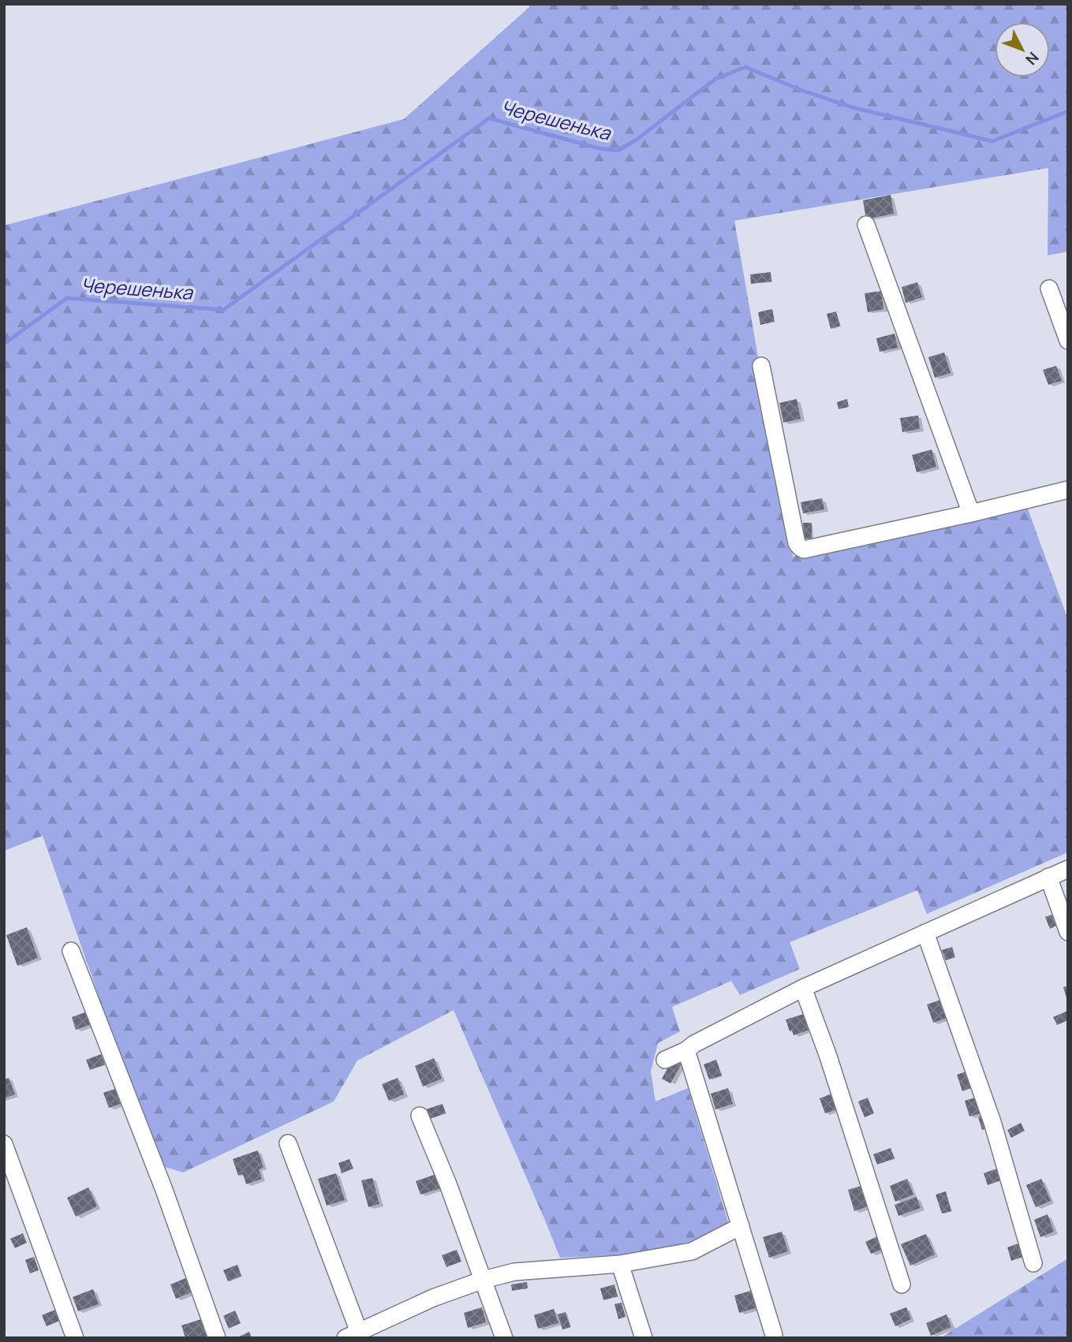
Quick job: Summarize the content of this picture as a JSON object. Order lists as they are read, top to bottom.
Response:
{
  "water": ["Черешенька"],
  "north": "bottom right"
}
